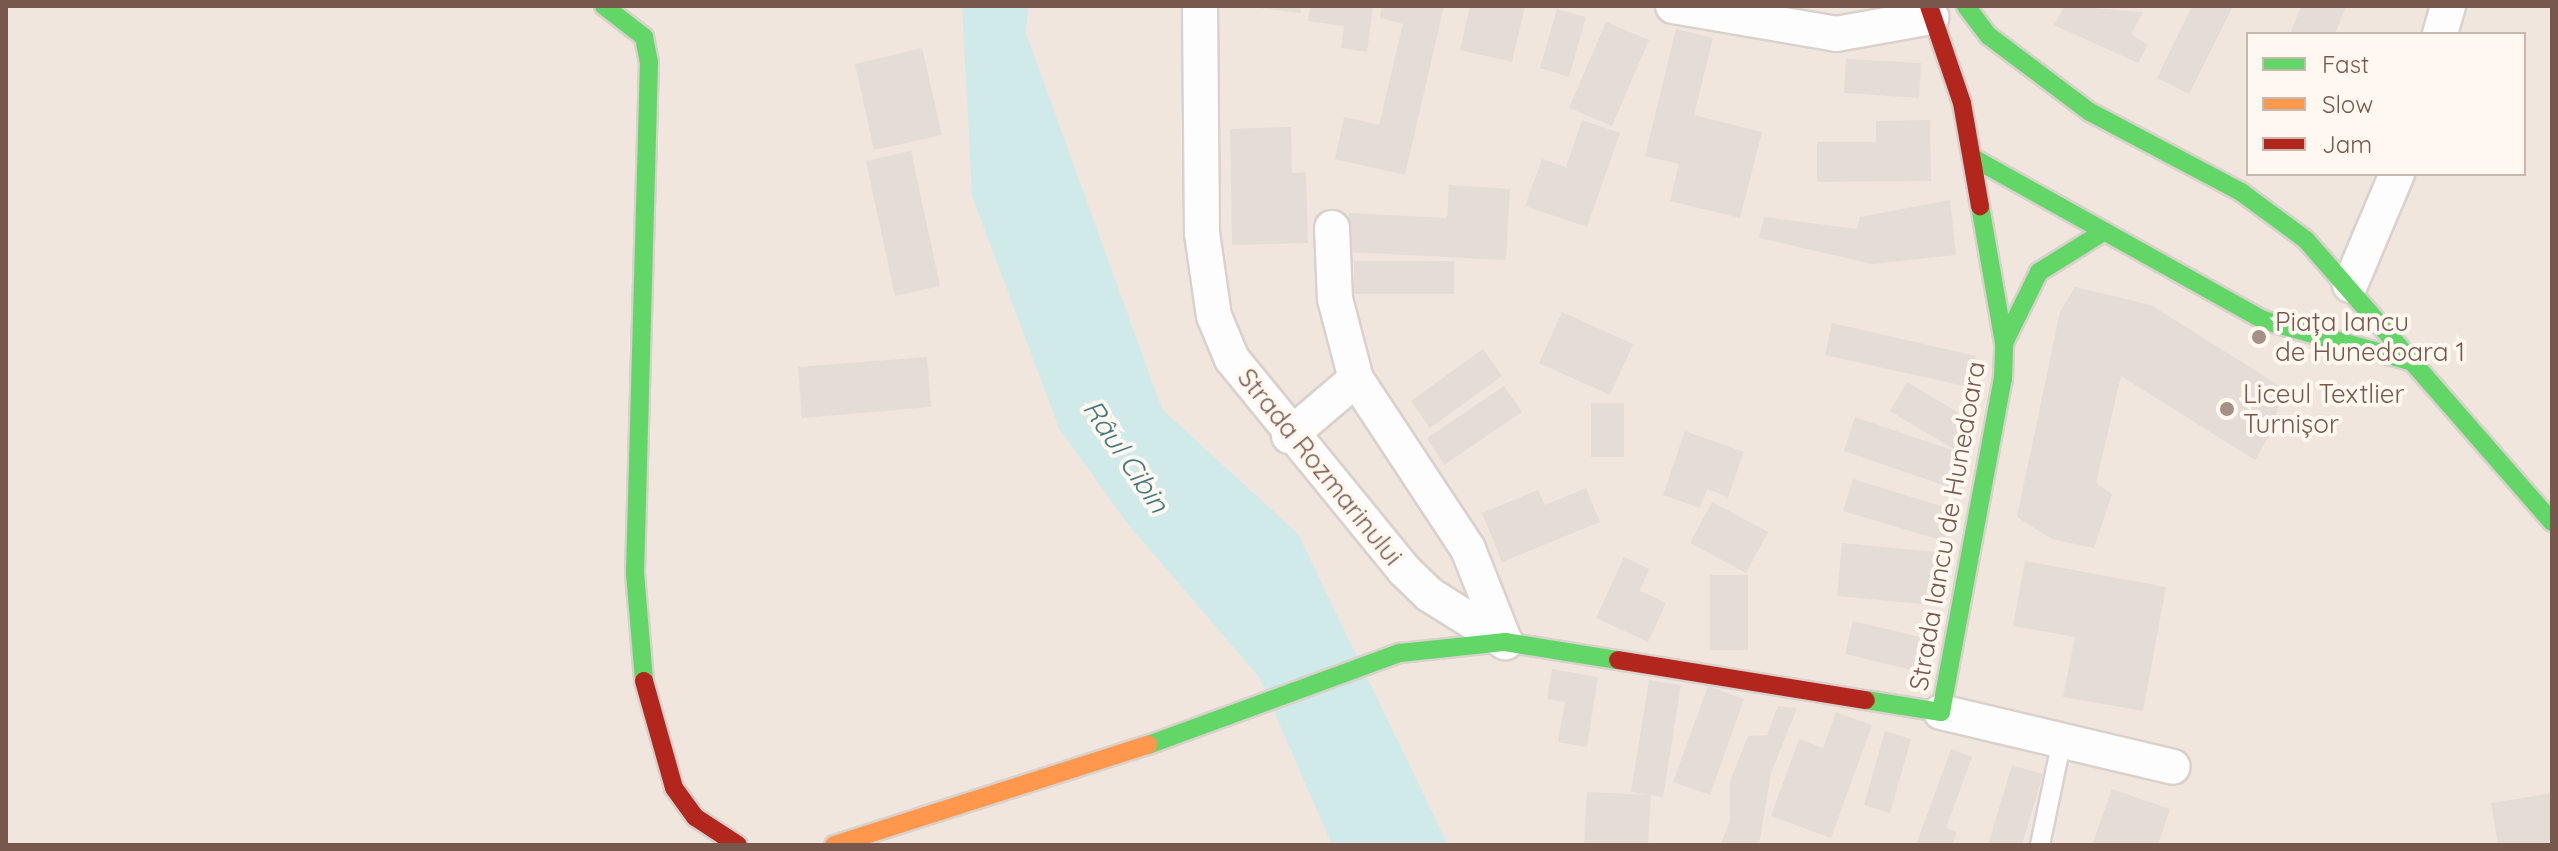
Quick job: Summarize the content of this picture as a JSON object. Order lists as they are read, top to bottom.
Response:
{
  "streets": {
    "street": ["Strada Rozmarinului", "Strada Iancu de Hunedoara"]
  },
  "crossings": [
    ["Strada Rozmarinului", "Strada Iancu de Hunedoara"]
  ],
  "water": ["Râul Cibin"],
  "places": ["Piața Iancu de Hunedoara 1", "Liceul Textlier Turnișor"],
  "legend": ["Fast", "Slow", "Jam"]
}
